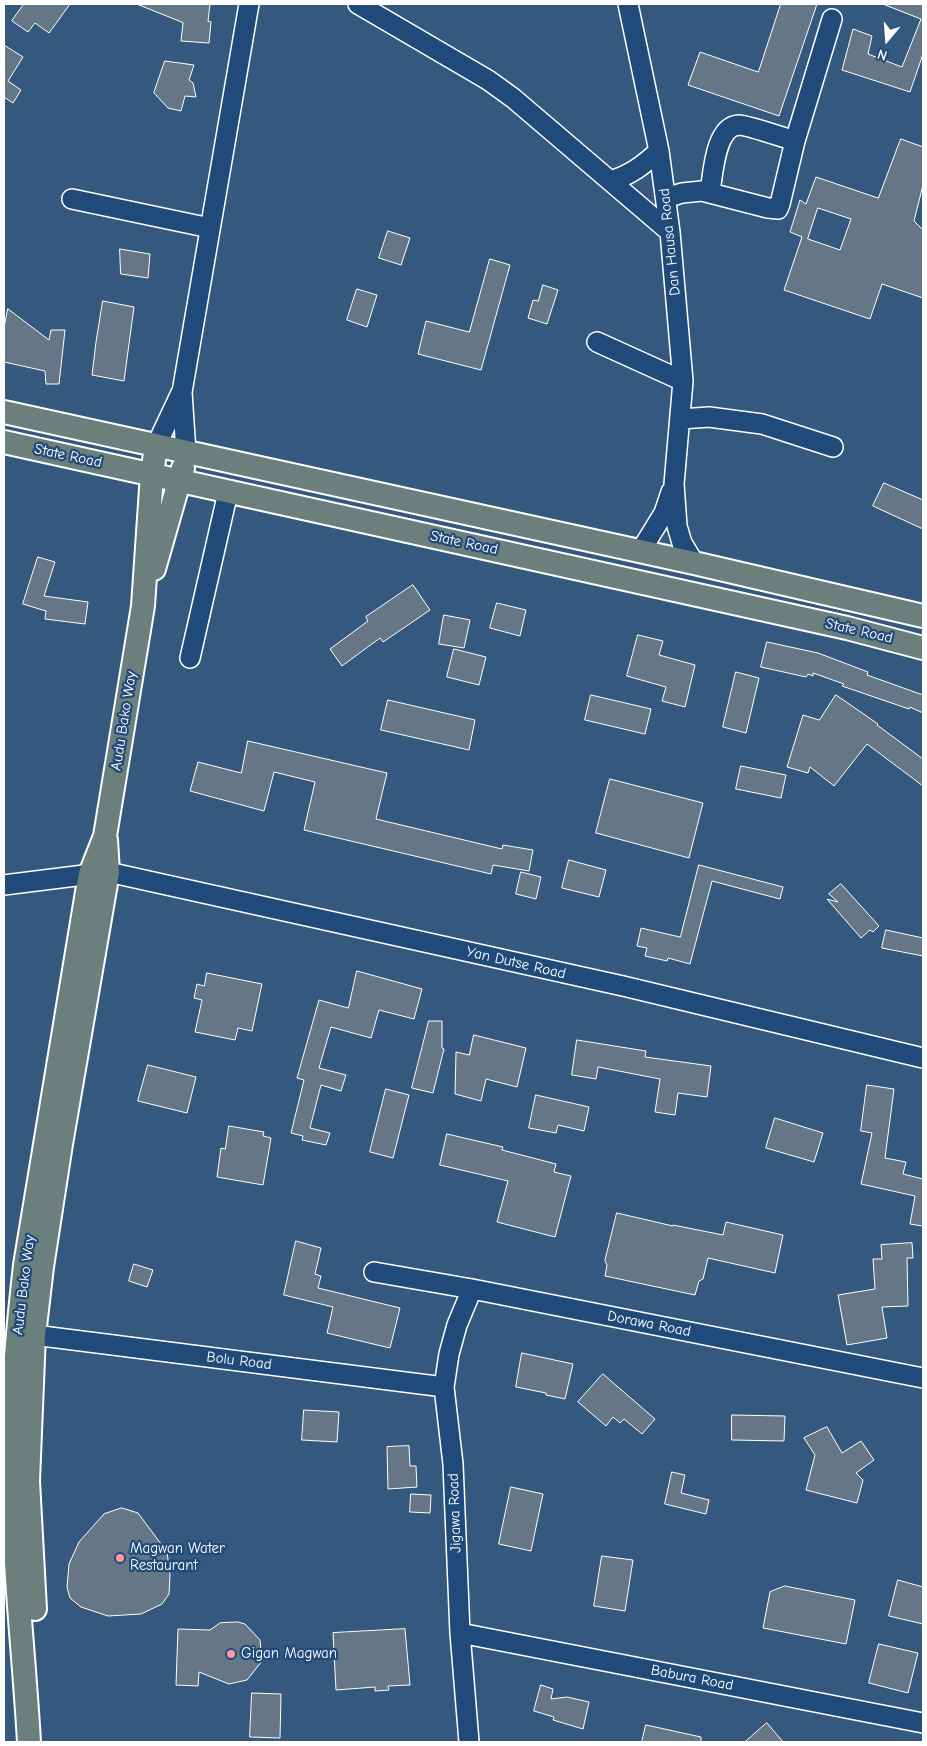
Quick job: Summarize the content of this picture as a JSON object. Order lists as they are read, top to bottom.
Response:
{
  "streets": {
    "main road": ["State Road", "Audu Bako Way"],
    "street": [
      "Dan Hausa Road",
      "Yan Dutse Road",
      "Dorawa Road",
      "Bolu Road",
      "Jigawa Road",
      "Babura Road"
    ]
  },
  "crossings": [
    ["Dan Hausa Road", "State Road"],
    ["State Road", "Audu Bako Way"],
    ["Audu Bako Way", "Yan Dutse Road"],
    ["Audu Bako Way", "Bolu Road"],
    ["Dorawa Road", "Jigawa Road"],
    ["Bolu Road", "Jigawa Road"],
    ["Jigawa Road", "Babura Road"]
  ],
  "places": ["Magwan Water Restaurant", "Gigan Magwan"],
  "north": "bottom"
}
